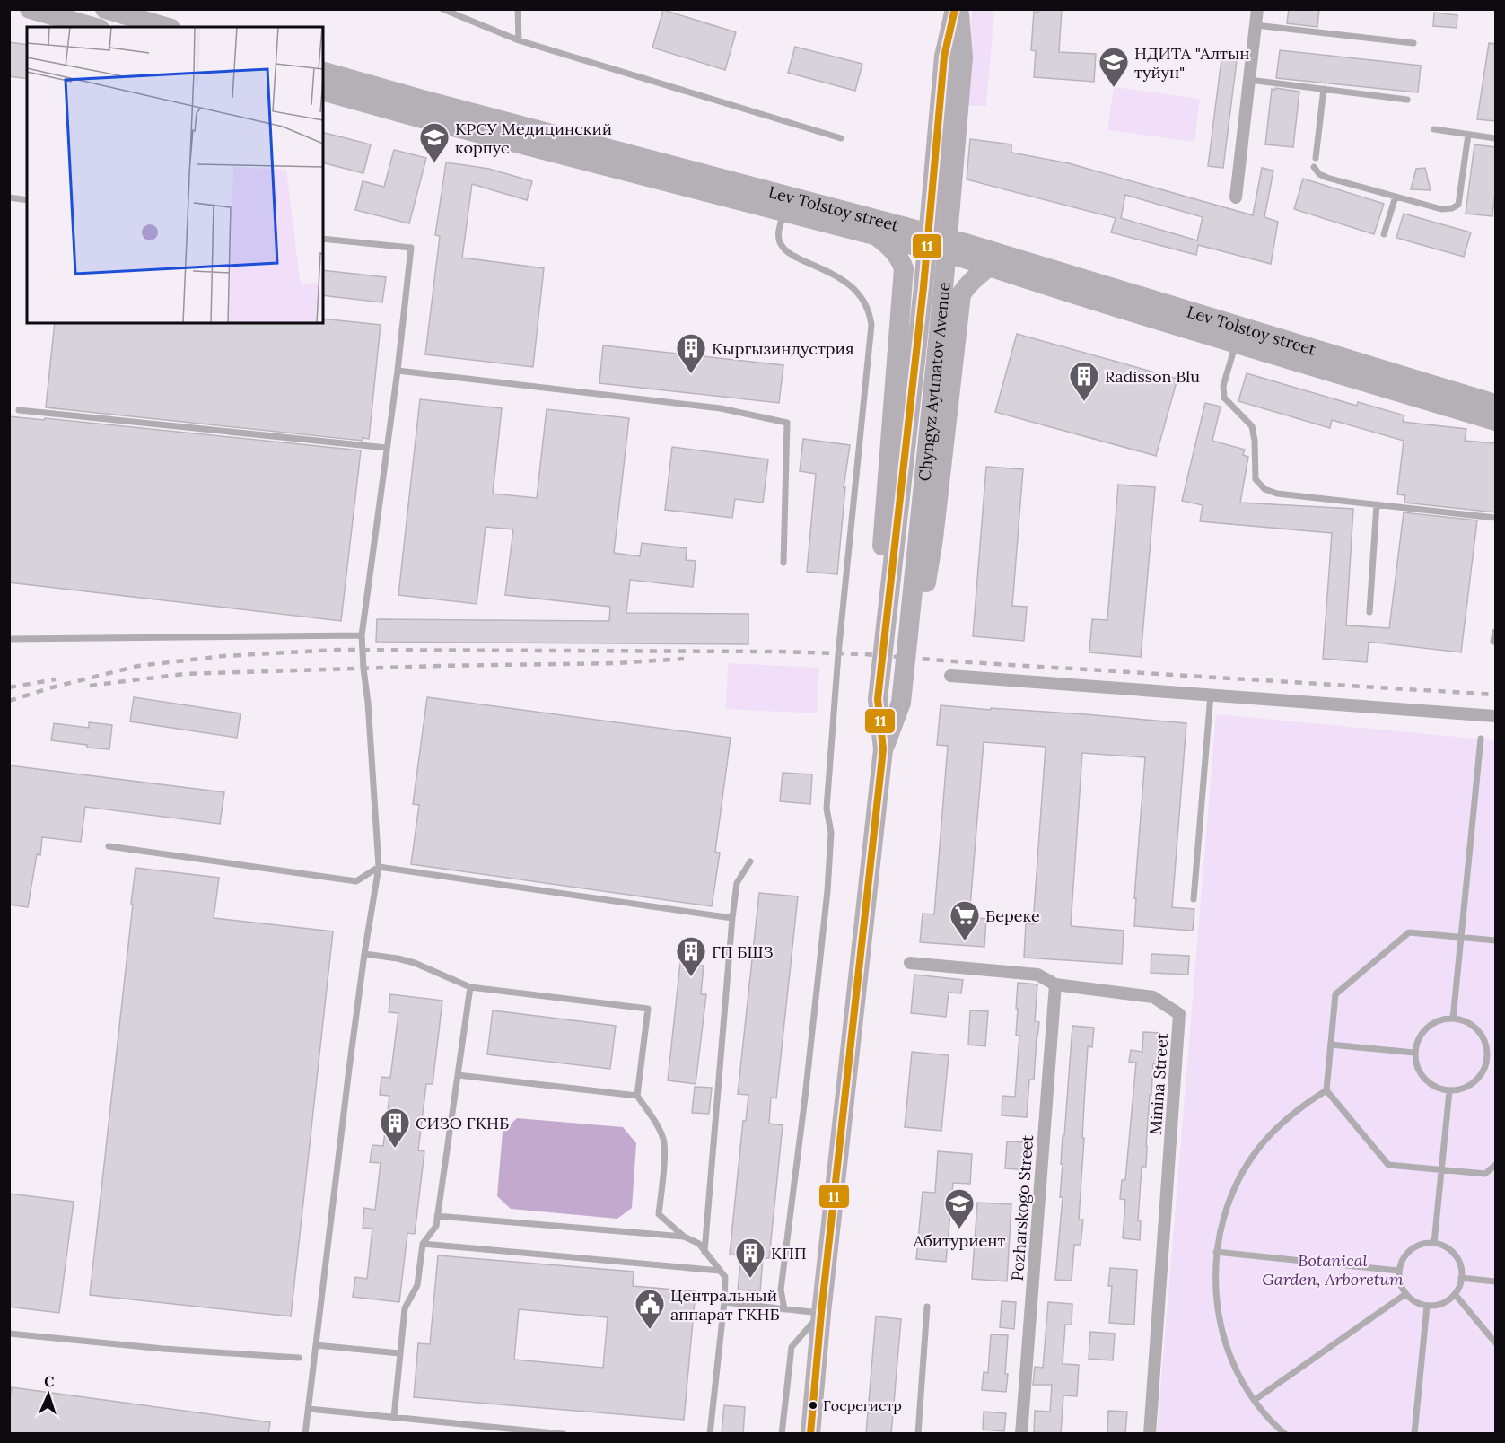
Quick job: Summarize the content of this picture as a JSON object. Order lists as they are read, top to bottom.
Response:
{
  "streets": {
    "main road": ["Lev Tolstoy street", "Chyngyz Aytmatov Avenue"],
    "street": ["Minina Street", "Pozharskogo Street"]
  },
  "crossings": [
    ["Minina Street", "Pozharskogo Street"]
  ],
  "parks": ["Botanical Garden, Arboretum"],
  "places": {
    "school or university": ["НДИТА \"Алтын туйун\"", "КРСУ Медицинский корпус", "Абитуриент"],
    "building": [
      "Кыргызиндустрия",
      "Radisson Blu",
      "ГП БШЗ",
      "СИЗО ГКНБ",
      "КПП"
    ],
    "supermarket": ["Береке"],
    "public building": ["Центральный аппарат ГКНБ"],
    "other": ["Госрегистр"]
  },
  "lines": ["transit line 11"],
  "north": "top"
}
